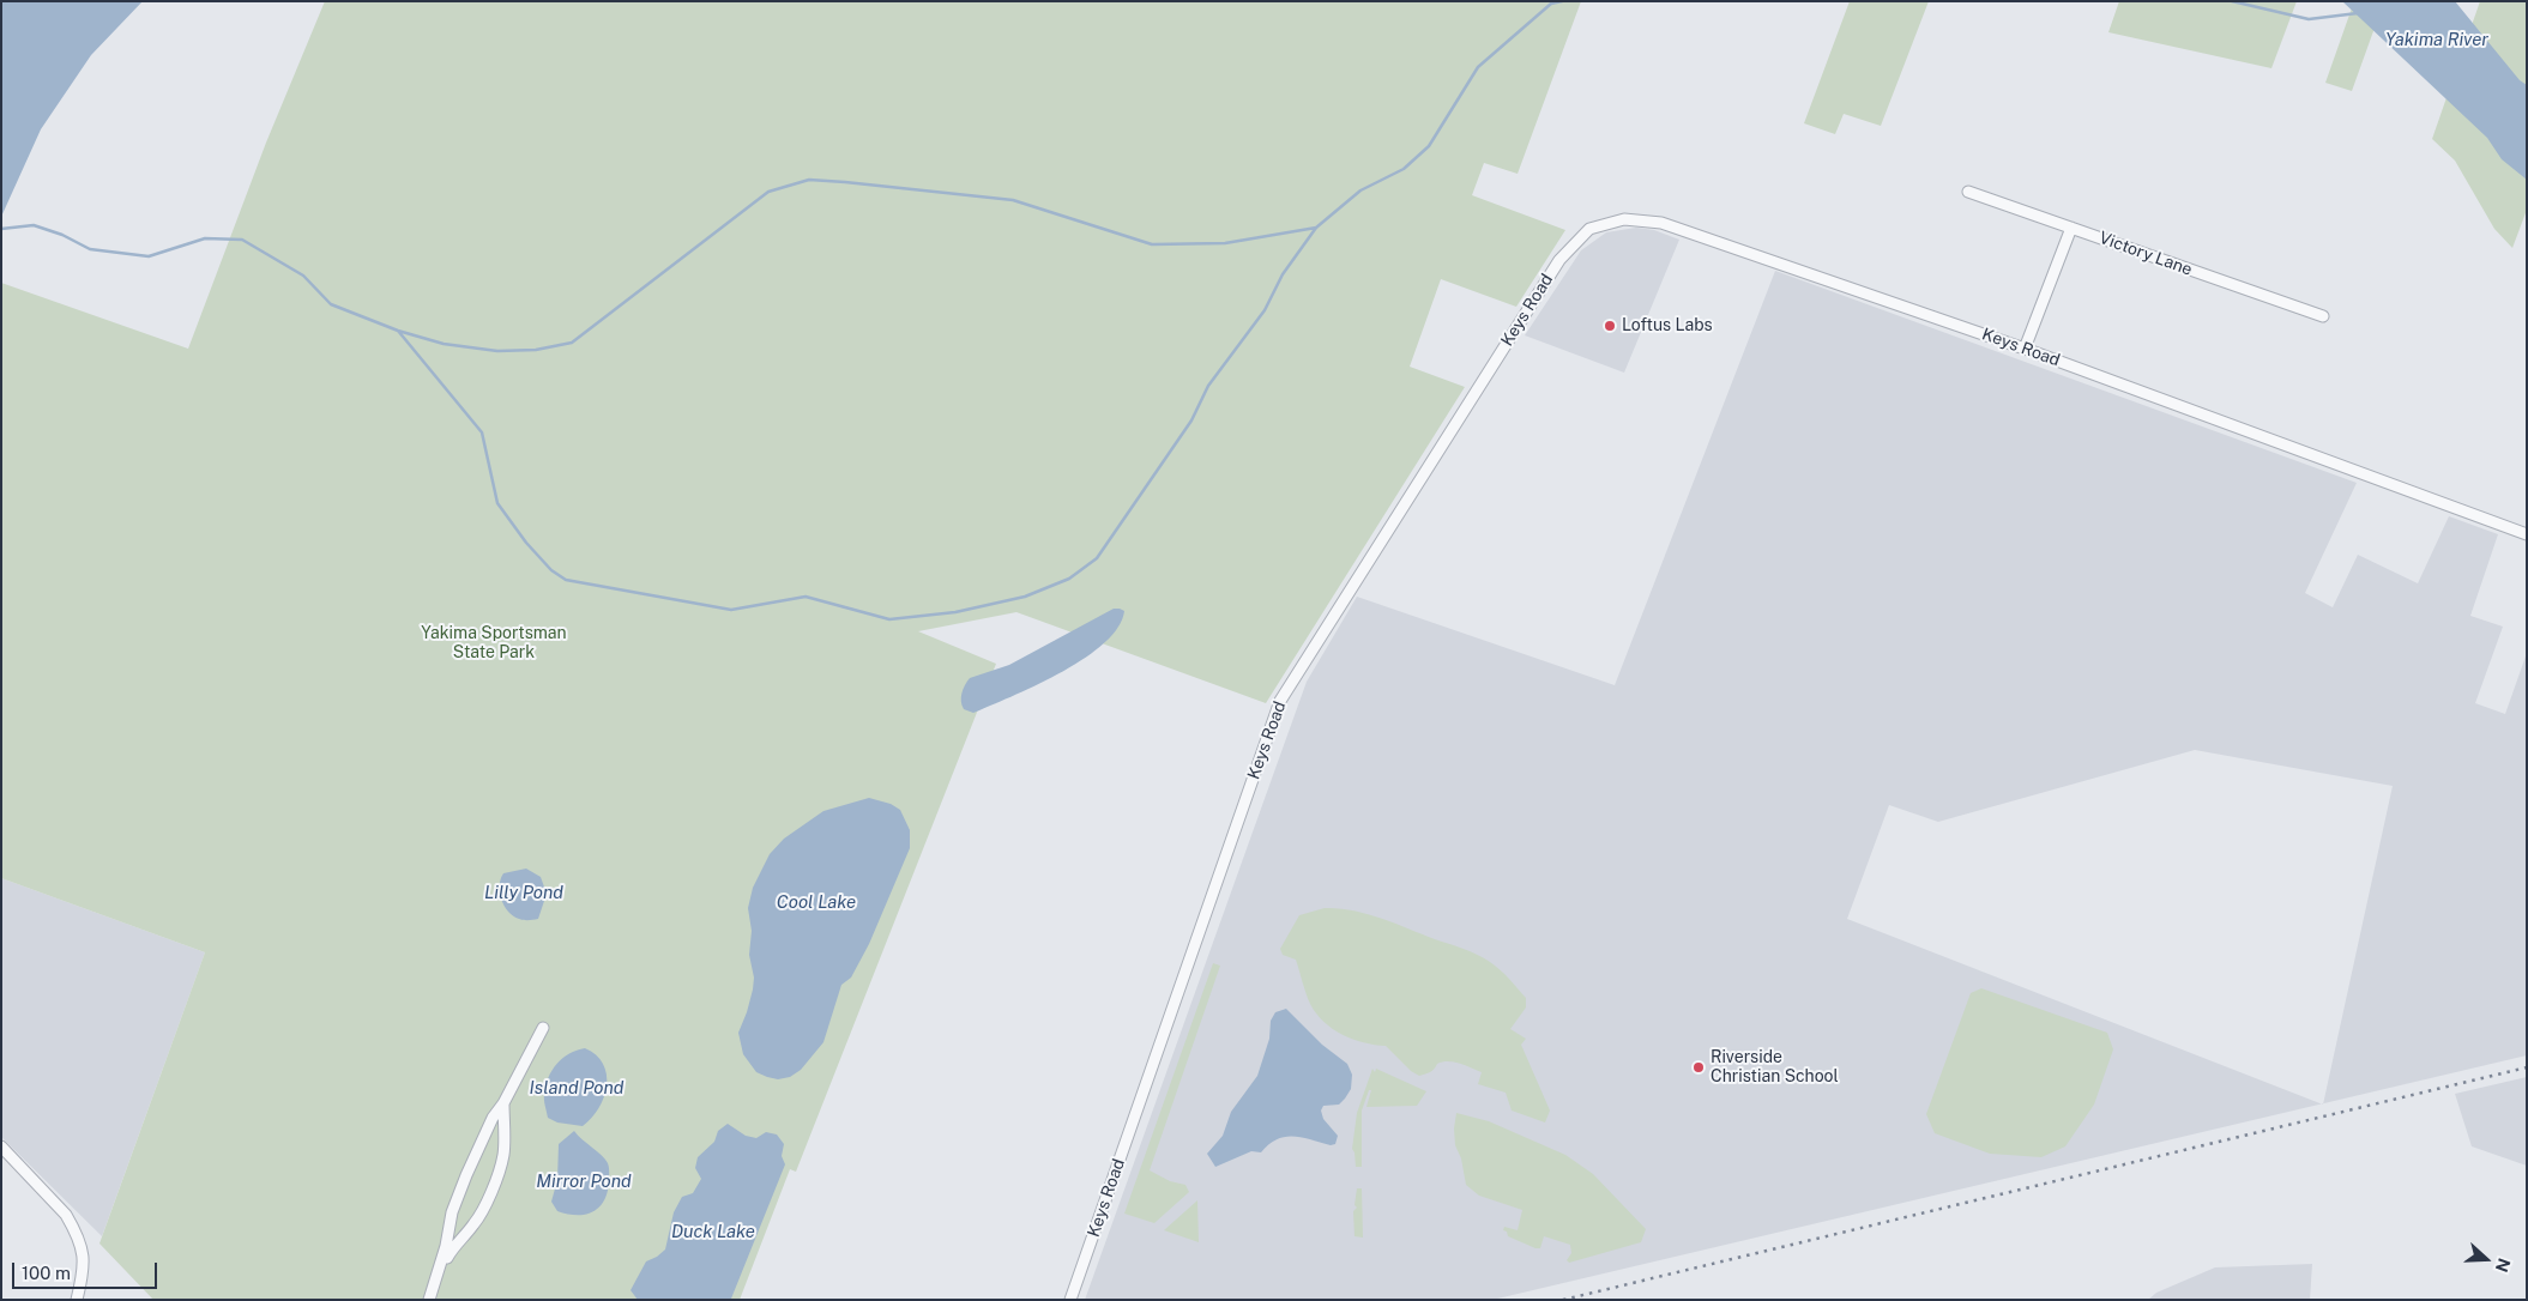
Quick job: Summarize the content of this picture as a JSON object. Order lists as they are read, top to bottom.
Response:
{
  "streets": {
    "street": ["Victory Lane", "Keys Road"]
  },
  "water": [
    "Yakima River",
    "Lilly Pond",
    "Cool Lake",
    "Island Pond",
    "Mirror Pond",
    "Duck Lake"
  ],
  "parks": ["Yakima Sportsman State Park"],
  "places": ["Loftus Labs", "Riverside Christian School"],
  "scale_bar": "100 m",
  "north": "right"
}
